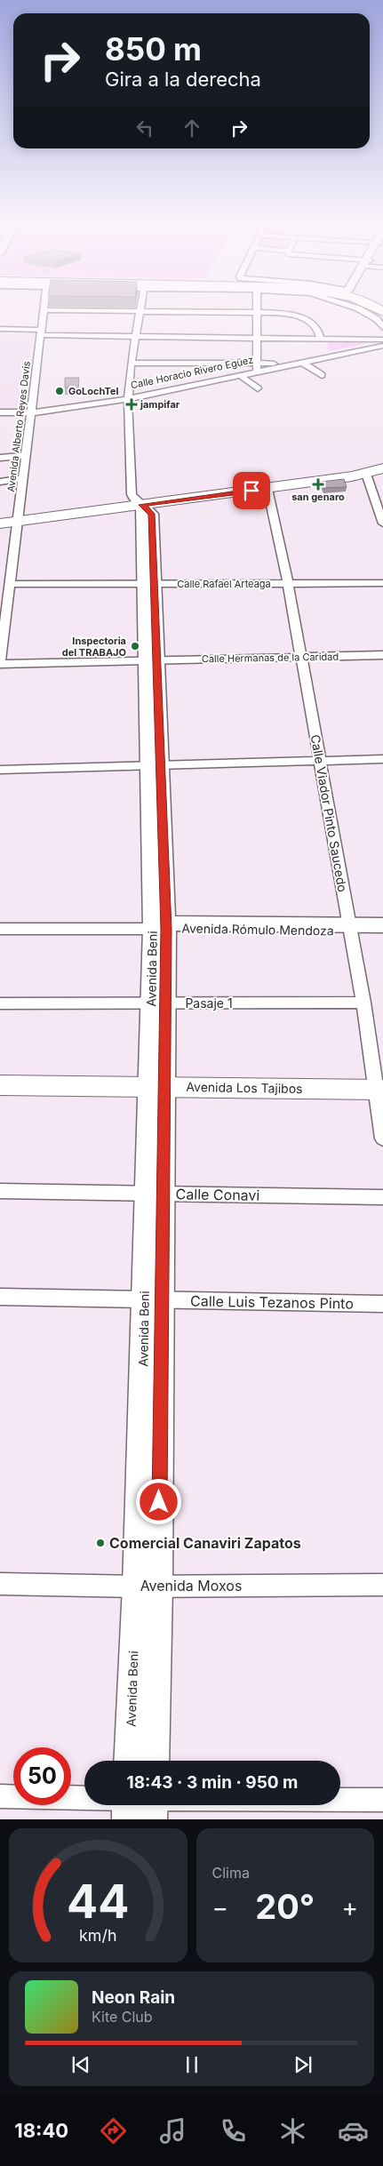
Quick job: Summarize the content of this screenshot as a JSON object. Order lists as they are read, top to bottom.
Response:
{
  "streets": {
    "main road": ["Avenida Rómulo Mendoza", "Avenida Beni", "Avenida Los Tajibos"],
    "street": [
      "Calle Horacio Rivero Egüez",
      "Avenida Alberto Reyes Davis",
      "Calle Rafael Arteaga",
      "Calle Hermanas de la Caridad",
      "Calle Viador Pinto Saucedo",
      "Pasaje 1",
      "Calle Conavi",
      "Calle Luis Tezanos Pinto",
      "Avenida Moxos"
    ]
  },
  "crossings": [
    ["Calle Horacio Rivero Egüez", "Avenida Alberto Reyes Davis"],
    ["Avenida Alberto Reyes Davis", "Calle Rafael Arteaga"],
    ["Avenida Alberto Reyes Davis", "Calle Hermanas de la Caridad"],
    ["Calle Rafael Arteaga", "Calle Viador Pinto Saucedo"],
    ["Calle Rafael Arteaga", "Avenida Beni"],
    ["Calle Hermanas de la Caridad", "Calle Viador Pinto Saucedo"],
    ["Calle Hermanas de la Caridad", "Avenida Beni"],
    ["Calle Viador Pinto Saucedo", "Avenida Rómulo Mendoza"],
    ["Calle Viador Pinto Saucedo", "Pasaje 1"],
    ["Calle Viador Pinto Saucedo", "Avenida Los Tajibos"],
    ["Avenida Rómulo Mendoza", "Avenida Beni"],
    ["Avenida Beni", "Pasaje 1"],
    ["Avenida Beni", "Avenida Los Tajibos"],
    ["Avenida Beni", "Calle Conavi"],
    ["Avenida Beni", "Calle Luis Tezanos Pinto"],
    ["Avenida Beni", "Avenida Moxos"]
  ],
  "places": {
    "other": ["GoLochTel", "Inspectoria del TRABAJO", "Comercial Canaviri Zapatos"],
    "health": ["jampifar", "san genaro"]
  },
  "page": {
    "turn": ["850 m", "Gira a la derecha"],
    "limit": "50",
    "trip": "18:43 · 3 min · 950 m",
    "tile": "Clima",
    "heat": ["−", "20°", "+"],
    "song": ["Neon Rain", "Kite Club"],
    "tabs": "18:40",
    "gauge": ["44", "km/h"]
  }
}
